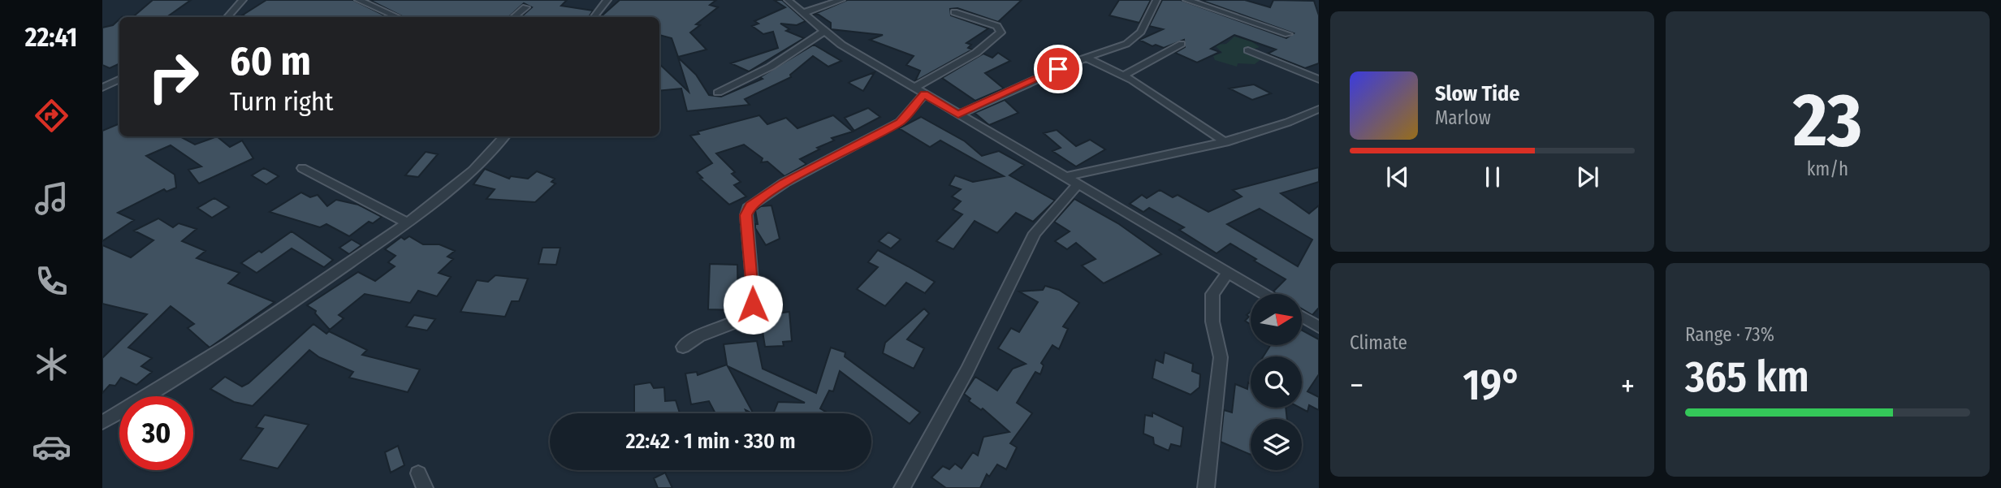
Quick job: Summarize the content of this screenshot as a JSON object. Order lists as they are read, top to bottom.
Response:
{
  "north": "right",
  "page": {
    "tabs": "22:41",
    "tile": [
      ["23", "km/h"],
      "Climate",
      ["Range · 73%", "365 km"]
    ],
    "turn": ["60 m", "Turn right"],
    "song": ["Slow Tide", "Marlow"],
    "heat": ["−", "19°", "+"],
    "limit": "30",
    "trip": "22:42 · 1 min · 330 m"
  }
}
